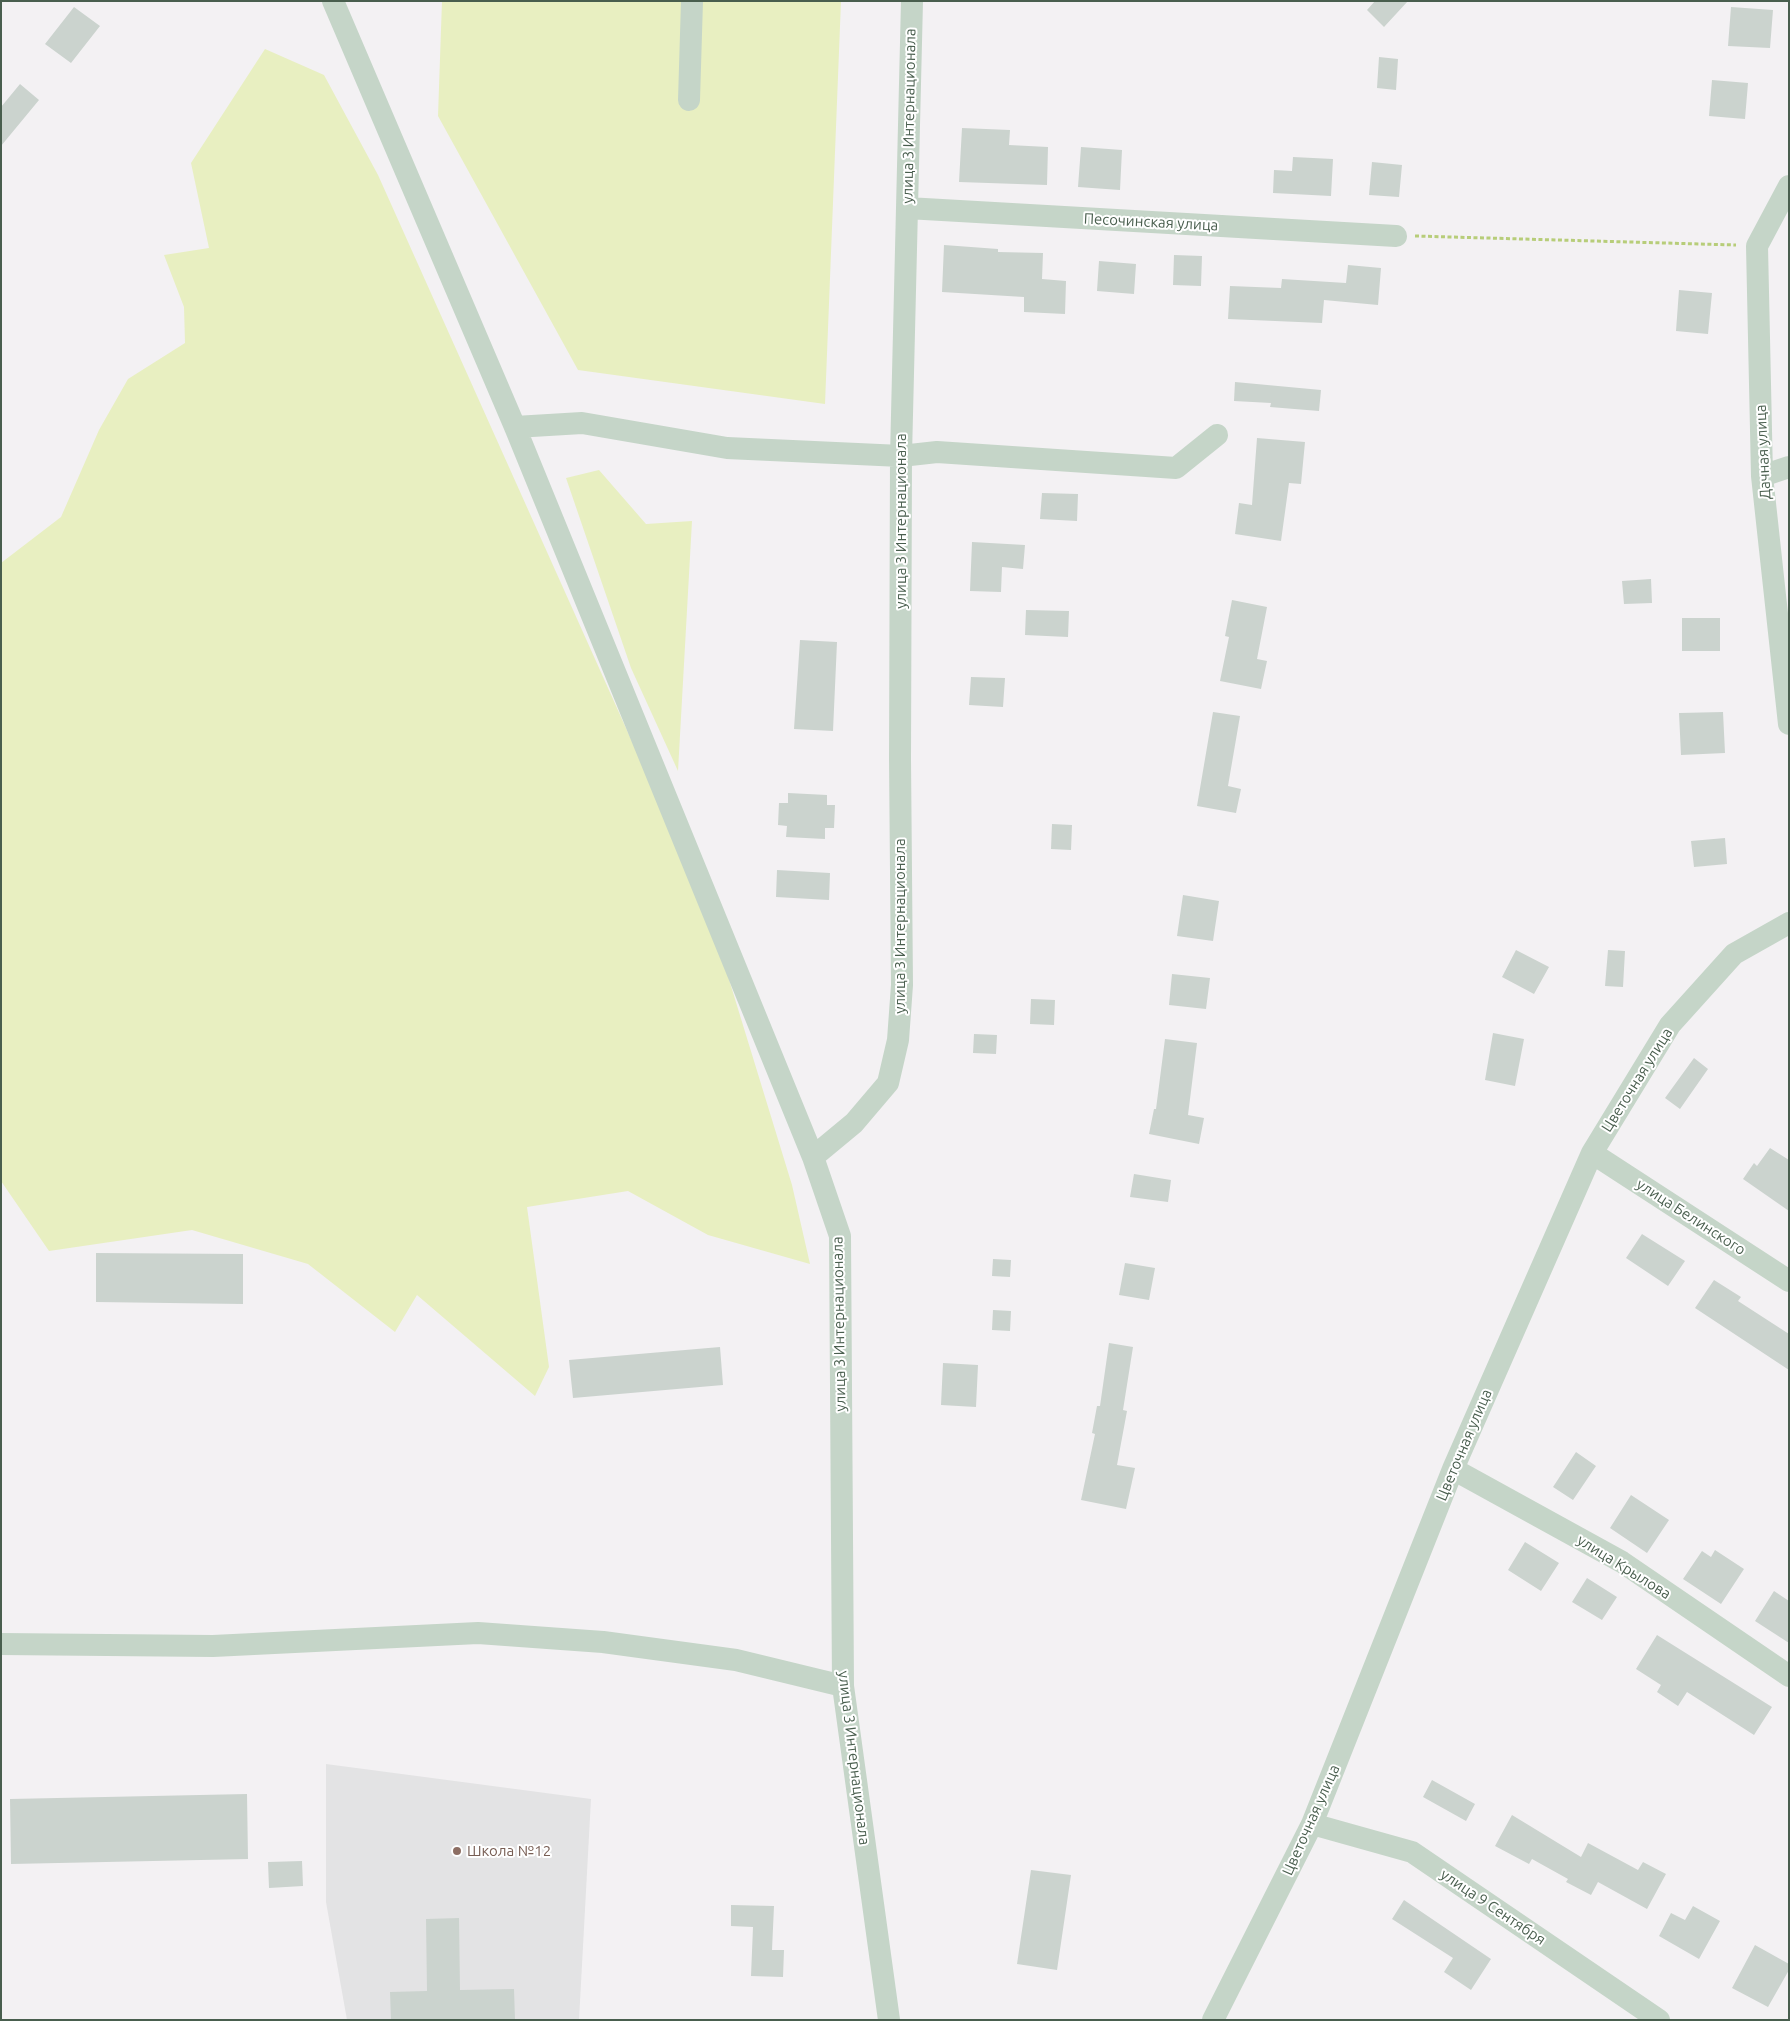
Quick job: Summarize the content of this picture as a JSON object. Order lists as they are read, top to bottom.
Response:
{
  "streets": {
    "street": [
      "улица 3 Интернационала",
      "Песочинская улица",
      "Дачная улица",
      "Цветочная улица",
      "улица Белинского",
      "улица Крылова",
      "улица 9 Сентября"
    ]
  },
  "crossings": [
    ["улица 3 Интернационала", "Песочинская улица"],
    ["Цветочная улица", "улица Белинского"],
    ["Цветочная улица", "улица Крылова"],
    ["Цветочная улица", "улица 9 Сентября"]
  ],
  "places": ["Школа №12"]
}
